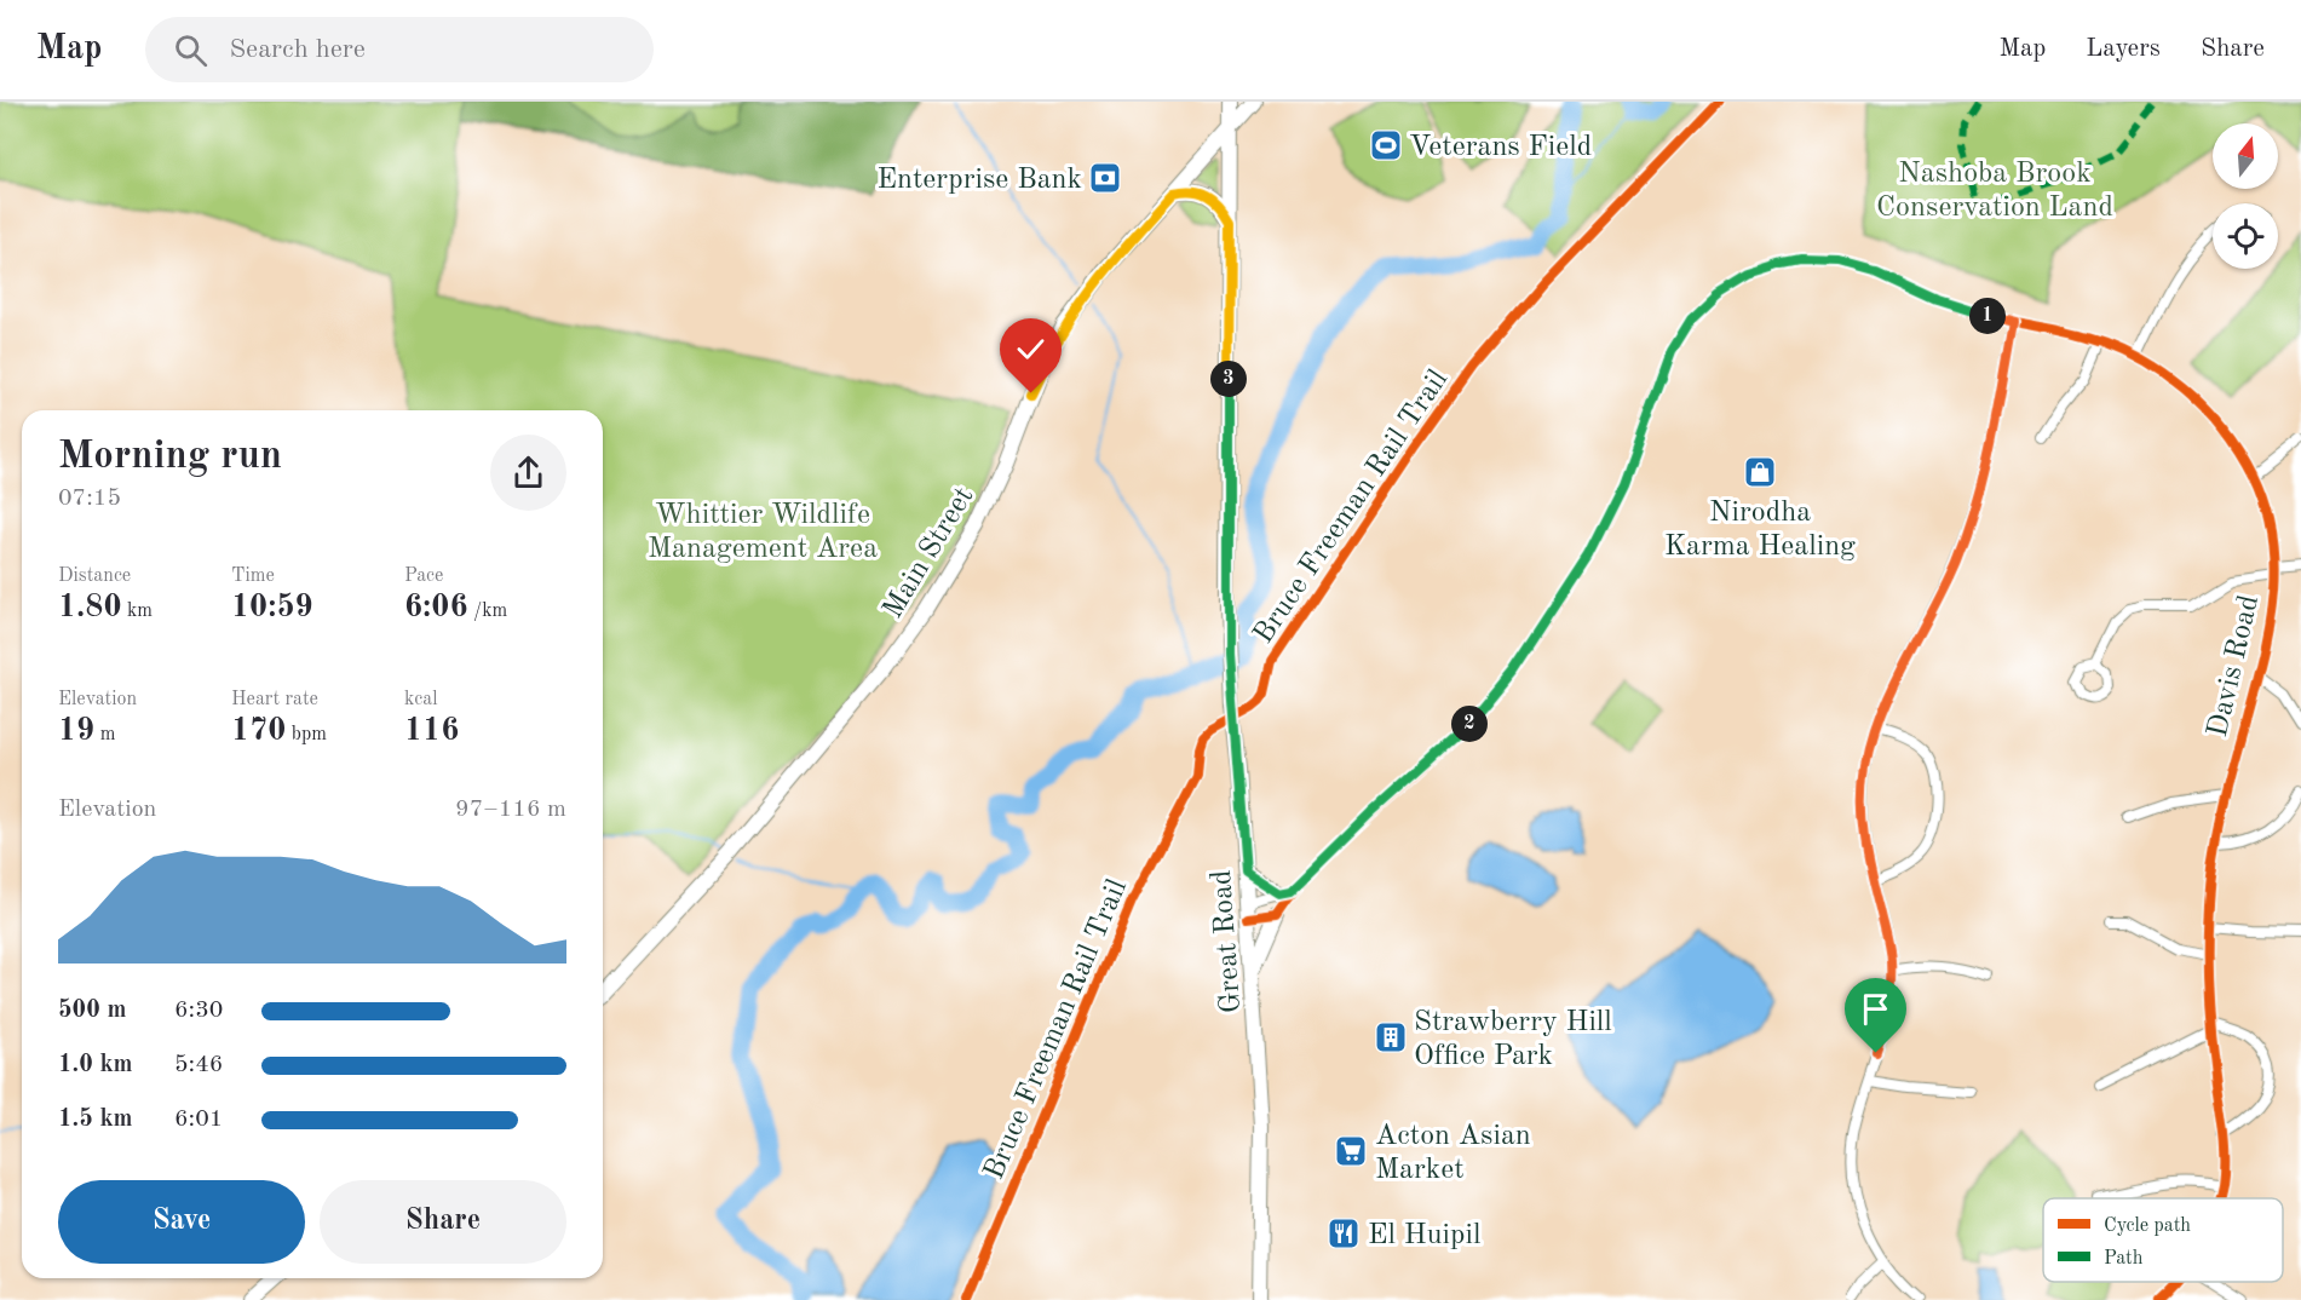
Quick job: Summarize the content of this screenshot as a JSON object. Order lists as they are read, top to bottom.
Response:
{
  "streets": {
    "main road": ["Main Street", "Great Road"],
    "street": ["Davis Road"],
    "cycle path": ["Bruce Freeman Rail Trail"]
  },
  "crossings": [
    ["Main Street", "Great Road"],
    ["Davis Road", "Great Road"]
  ],
  "parks": ["Nashoba Brook Conservation Land", "Whittier Wildlife Management Area"],
  "places": {
    "sports": ["Veterans Field"],
    "bank": ["Enterprise Bank"],
    "shop": ["Nirodha Karma Healing"],
    "building": ["Strawberry Hill Office Park"],
    "supermarket": ["Acton Asian Market"],
    "restaurant": ["El Huipil"]
  },
  "legend": ["Cycle path", "Path"],
  "north": "top",
  "page": {
    "header": "Map",
    "search": "Search here",
    "nav": ["Map", "Layers", "Share"],
    "pins": ["1", "3", "2"],
    "heading": ["Morning run", "07:15"],
    "stats": [
      ["Distance", "1.80 km"],
      ["Time", "10:59"],
      ["Pace", "6:06 /km"],
      ["Elevation", "19 m"],
      ["Heart rate", "170 bpm"],
      ["kcal", "116"]
    ],
    "chart": ["Elevation", "97–116 m"],
    "list": [
      {
        "name": "500 m",
        "note": "6:30"
      },
      {
        "name": "1.0 km",
        "note": "5:46"
      },
      {
        "name": "1.5 km",
        "note": "6:01"
      }
    ],
    "buttons": ["Save", "Share"]
  }
}
